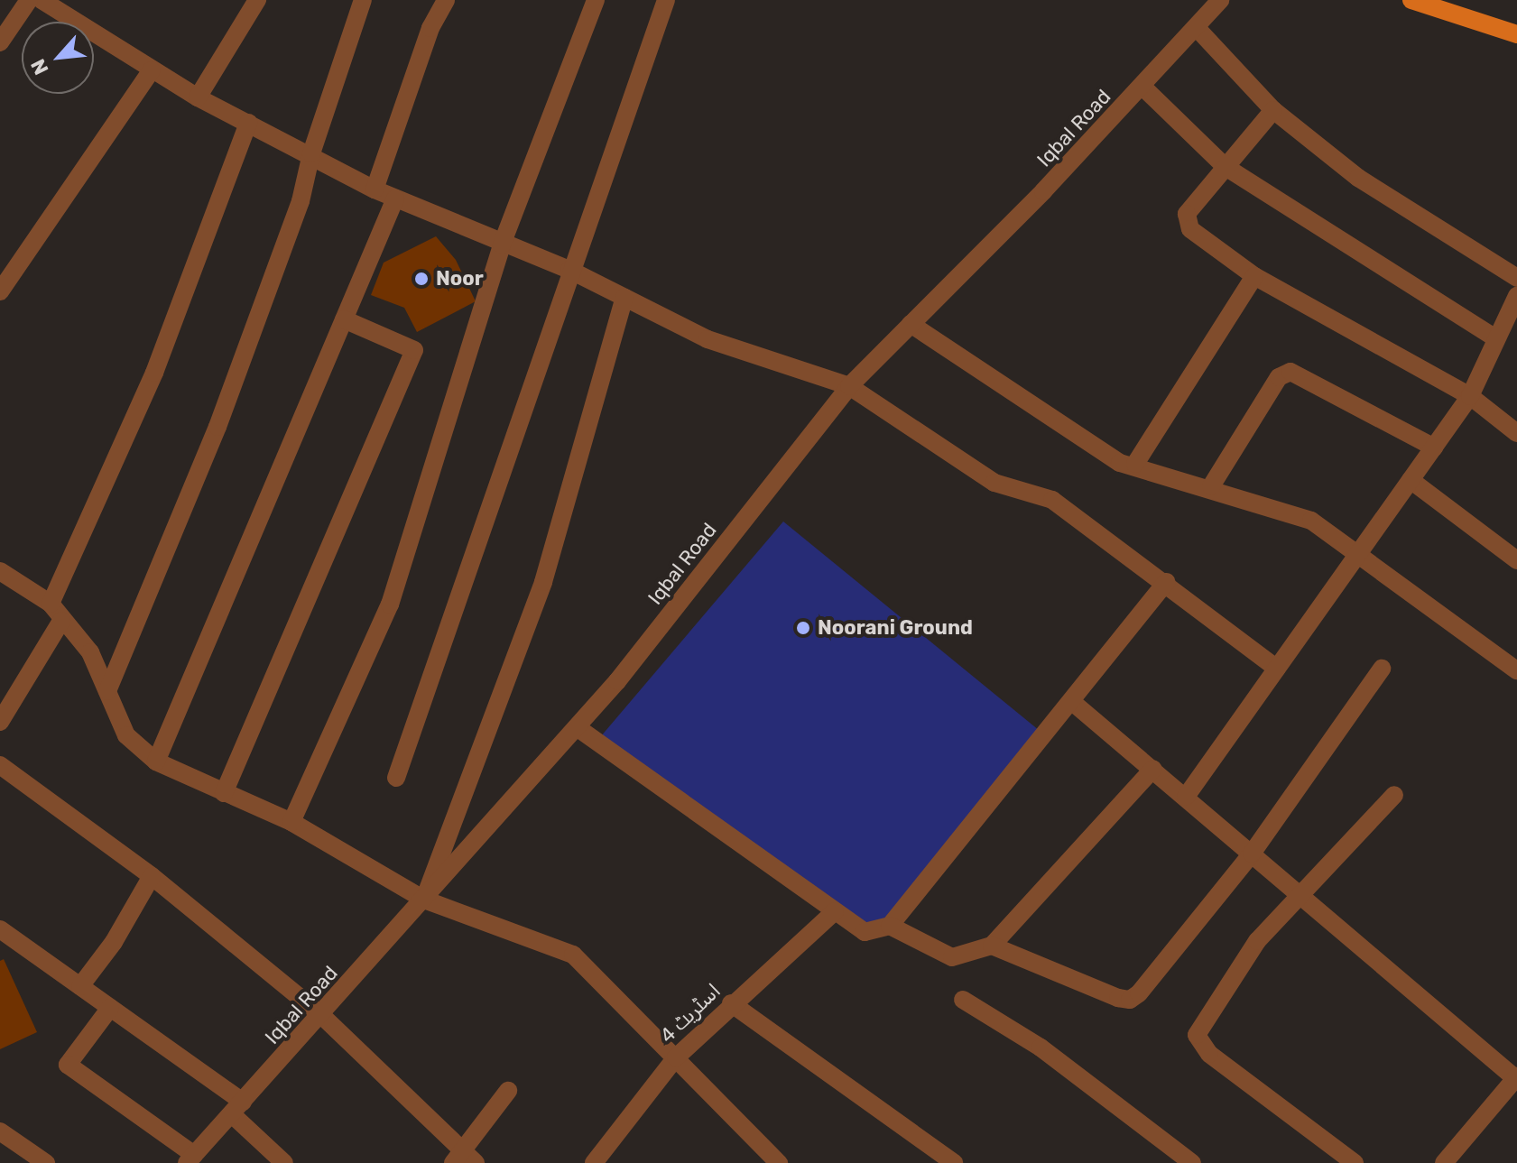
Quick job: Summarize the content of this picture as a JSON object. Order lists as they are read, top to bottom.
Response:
{
  "streets": {
    "street": ["Iqbal Road", "اسٹریٹ 4"]
  },
  "places": ["Noor", "Noorani Ground"],
  "north": "bottom left"
}
